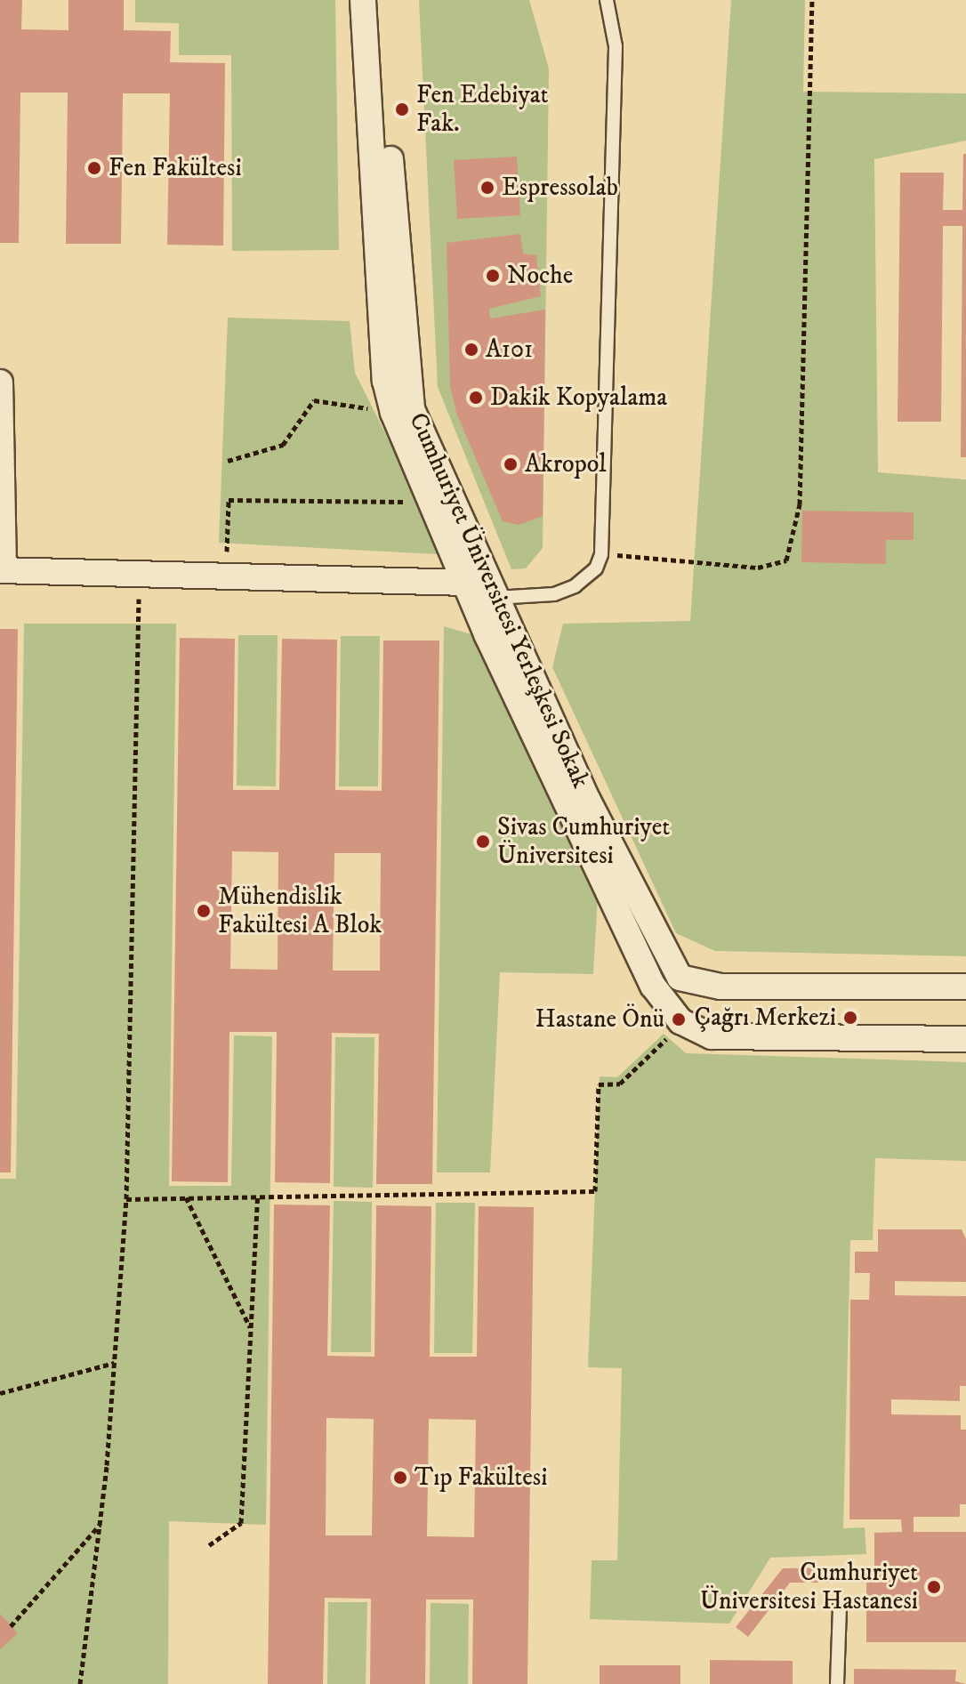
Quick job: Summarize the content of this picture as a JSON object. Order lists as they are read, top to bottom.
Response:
{
  "streets": {
    "street": ["Cumhuriyet Üniversitesi Yerleşkesi Sokak"]
  },
  "places": [
    "Fen Edebiyat Fak.",
    "Fen Fakültesi",
    "Espressolab",
    "Noche",
    "A101",
    "Dakik Kopyalama",
    "Akropol",
    "Sivas Cumhuriyet Üniversitesi",
    "Mühendislik Fakültesi A Blok",
    "Çağrı Merkezi",
    "Hastane Önü",
    "Tıp Fakültesi",
    "Cumhuriyet Üniversitesi Hastanesi"
  ]
}
